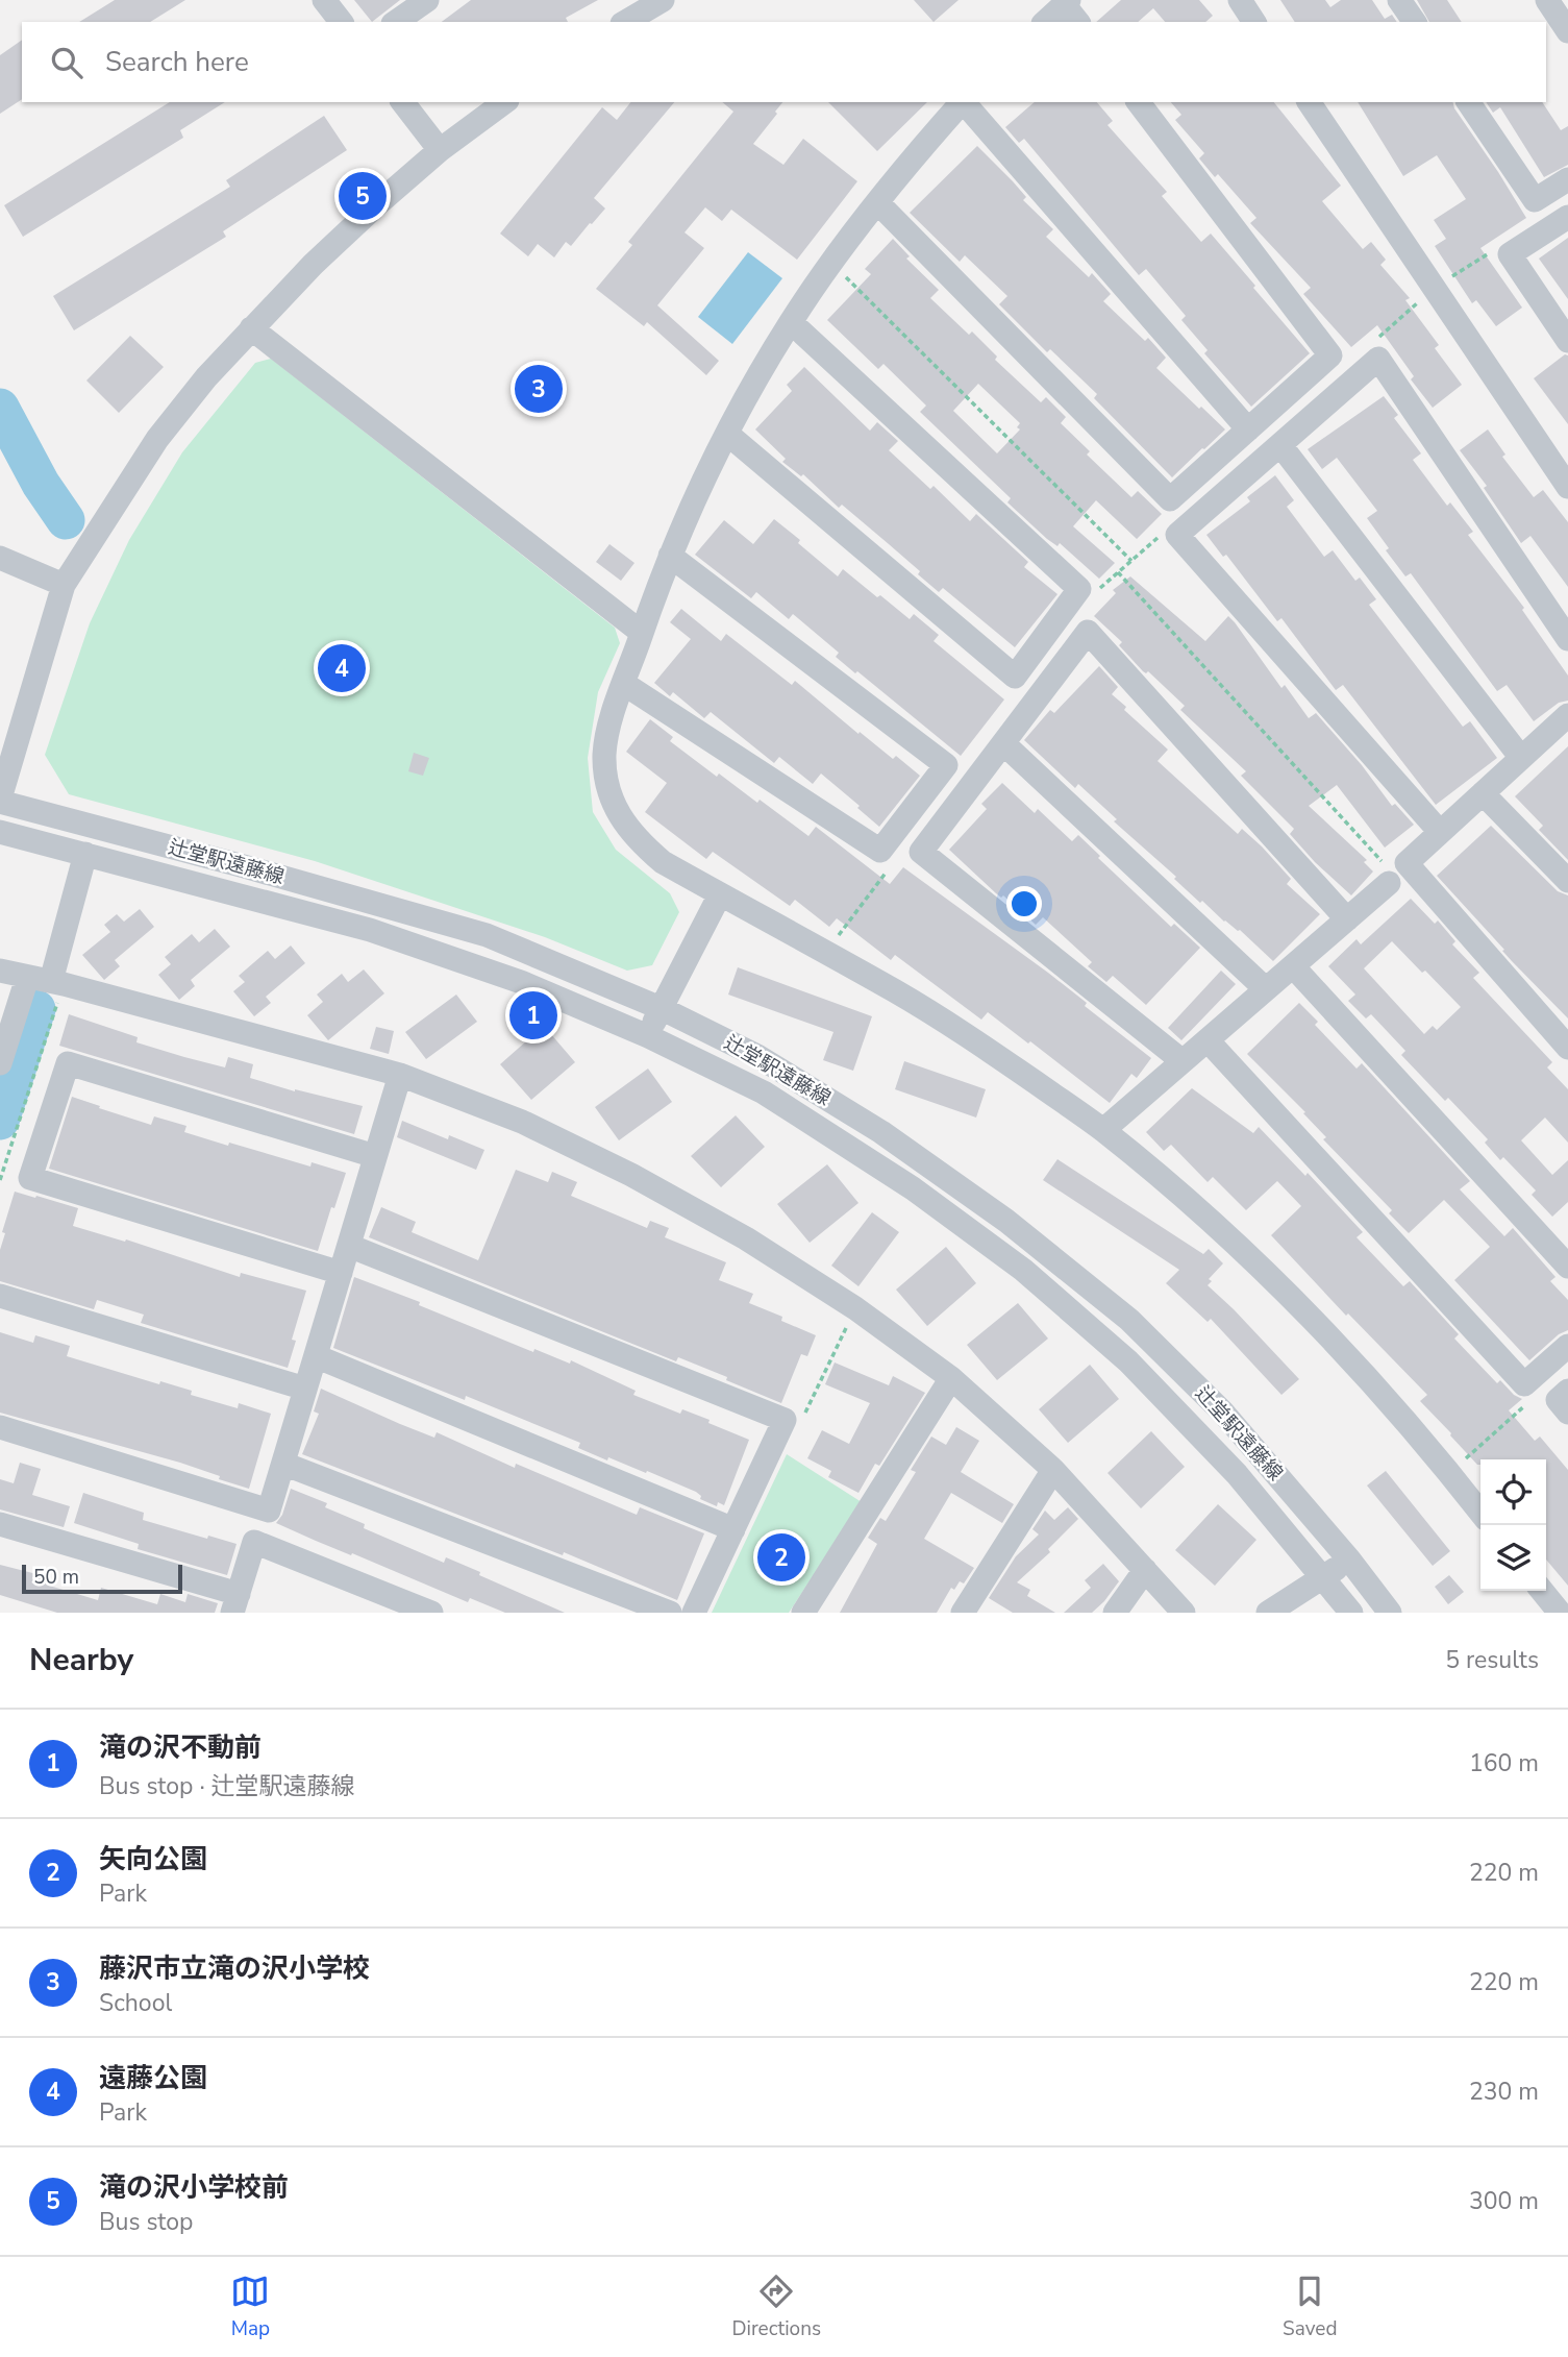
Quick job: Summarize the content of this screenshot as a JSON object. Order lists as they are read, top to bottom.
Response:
{
  "streets": {
    "street": ["辻堂駅遠藤線"]
  },
  "scale_bar": "50 m",
  "page": {
    "search": "Search here",
    "pins": [
      "5",
      "3",
      "4",
      "1",
      "2"
    ],
    "scale": "50 m",
    "heading": ["Nearby", "5 results"],
    "list": [
      {
        "mark": "1",
        "name": "滝の沢不動前",
        "note": "Bus stop · 辻堂駅遠藤線",
        "value": "160 m"
      },
      {
        "mark": "2",
        "name": "矢向公園",
        "note": "Park",
        "value": "220 m"
      },
      {
        "mark": "3",
        "name": "藤沢市立滝の沢小学校",
        "note": "School",
        "value": "220 m"
      },
      {
        "mark": "4",
        "name": "遠藤公園",
        "note": "Park",
        "value": "230 m"
      },
      {
        "mark": "5",
        "name": "滝の沢小学校前",
        "note": "Bus stop",
        "value": "300 m"
      }
    ],
    "nav": ["Map", "Directions", "Saved"]
  }
}
